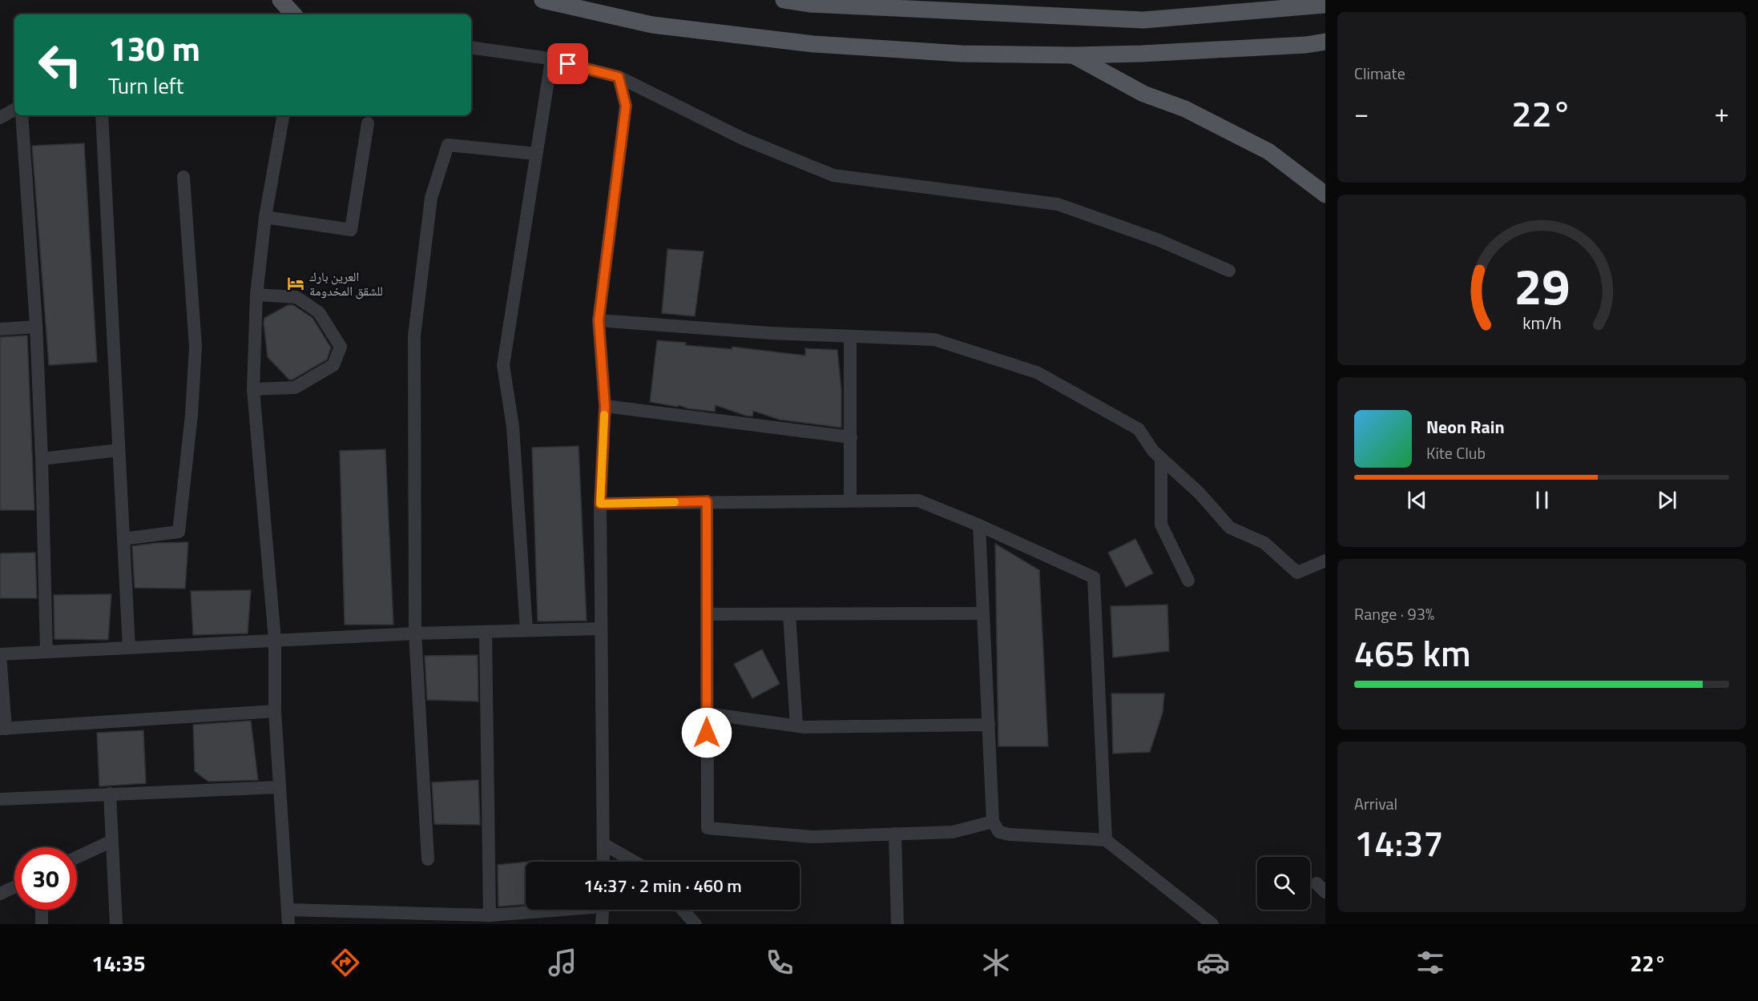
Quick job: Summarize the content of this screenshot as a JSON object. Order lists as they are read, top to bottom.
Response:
{
  "places": {
    "hotel": ["العرين بارك للشقق المخدومة"]
  },
  "page": {
    "tile": [
      "Climate",
      ["Range · 93%", "465 km"],
      ["Arrival", "14:37"]
    ],
    "turn": ["130 m", "Turn left"],
    "heat": ["−", "22°", "+"],
    "song": ["Neon Rain", "Kite Club"],
    "limit": "30",
    "trip": "14:37 · 2 min · 460 m",
    "tabs": ["14:35", "22°"],
    "gauge": ["29", "km/h"]
  }
}
